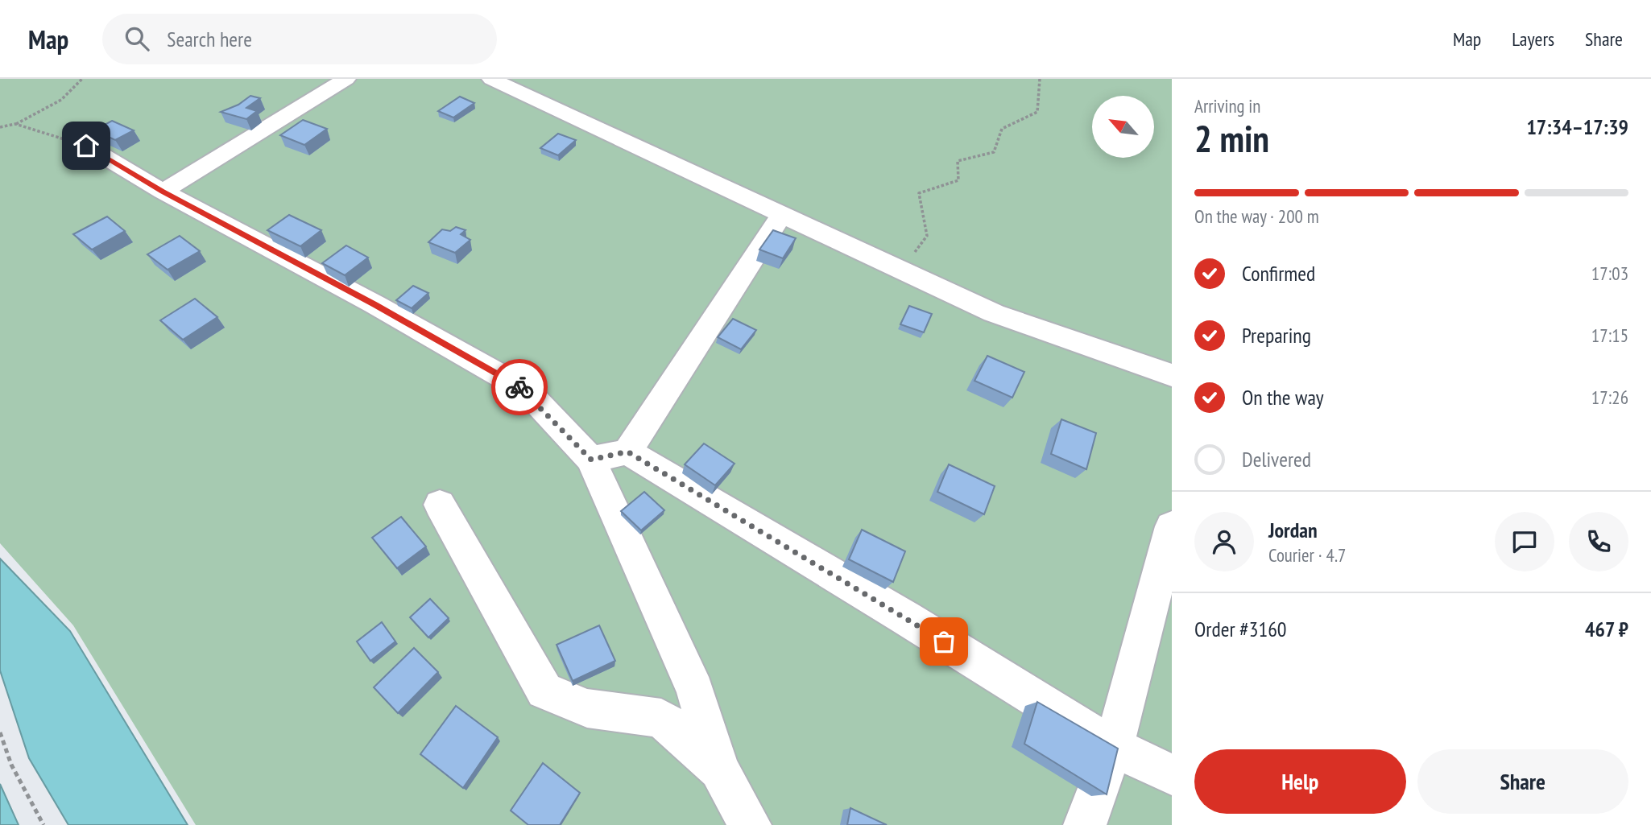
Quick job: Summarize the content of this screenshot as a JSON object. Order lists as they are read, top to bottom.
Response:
{
  "north": "top left",
  "page": {
    "header": "Map",
    "search": "Search here",
    "nav": ["Map", "Layers", "Share"],
    "heading": ["2 min", "Arriving in", "17:34–17:39"],
    "panel": [
      "Jordan",
      "Courier · 4.7",
      "Order #3160",
      "467 ₽"
    ],
    "bar": "On the way · 200 m",
    "list": [
      ["Confirmed", "17:03"],
      ["Preparing", "17:15"],
      ["On the way", "17:26"],
      "Delivered"
    ],
    "buttons": ["Help", "Share"]
  }
}
